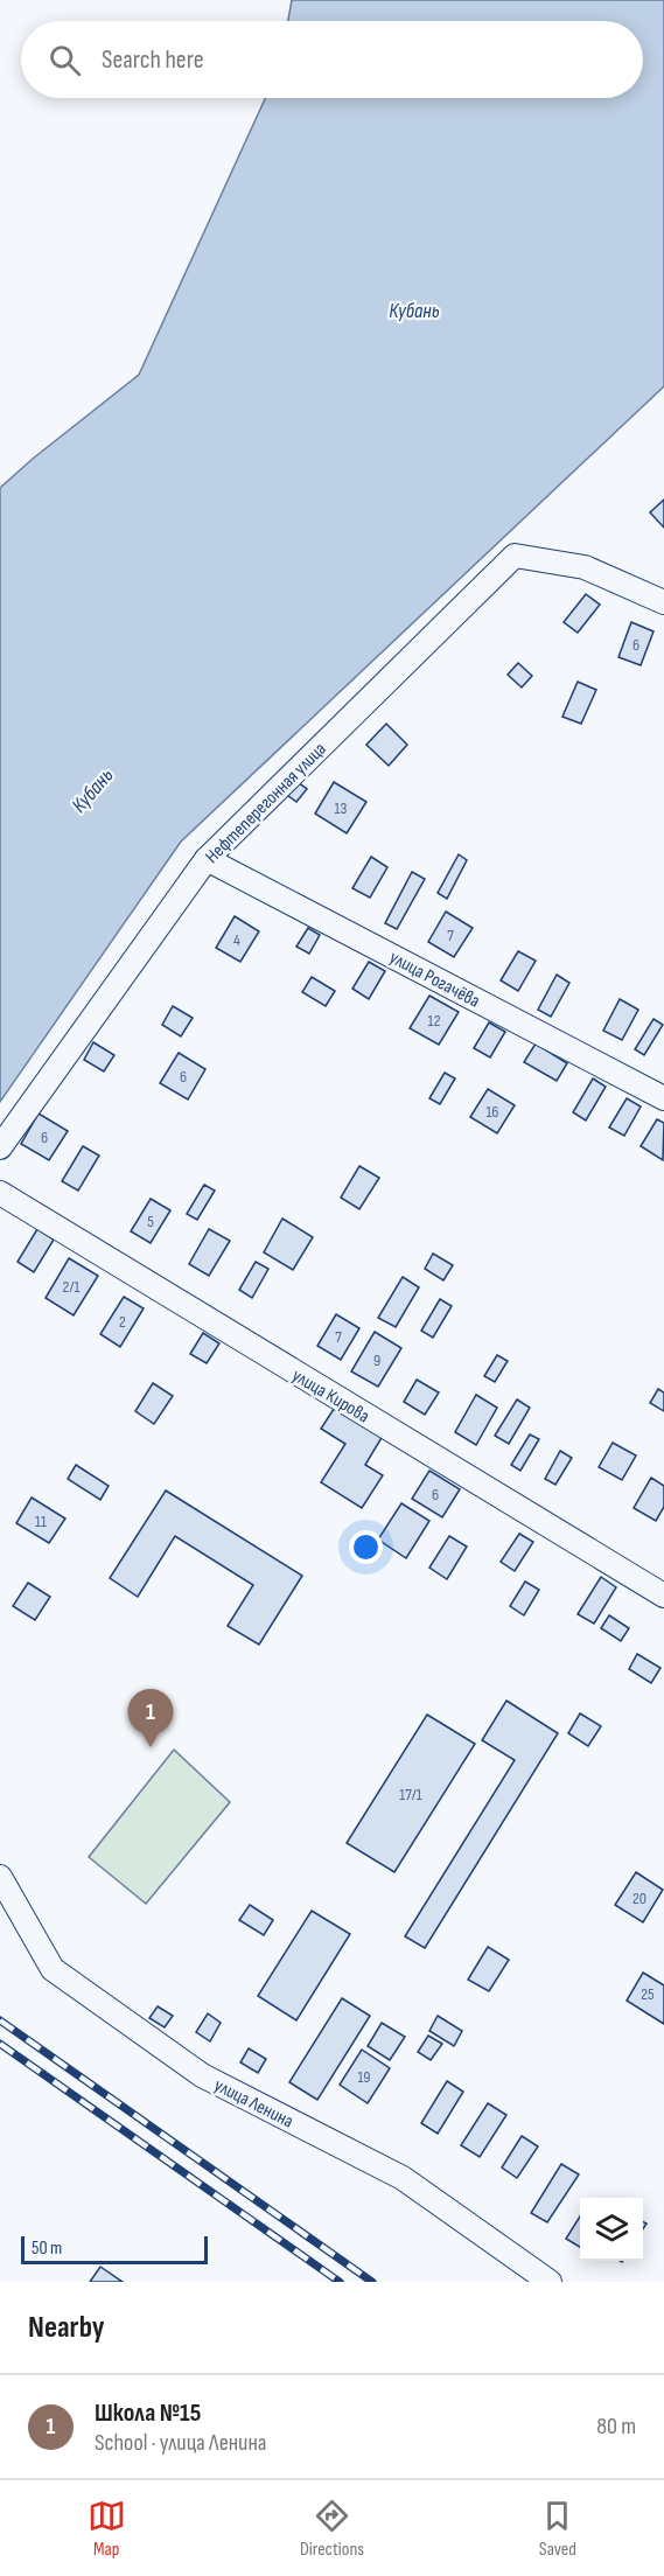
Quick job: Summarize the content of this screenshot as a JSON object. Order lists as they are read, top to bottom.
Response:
{
  "streets": {
    "street": [
      "Нефтеперегонная улица",
      "улица Рогачёва",
      "улица Кирова",
      "улица Ленина"
    ]
  },
  "crossings": [
    ["Нефтеперегонная улица", "улица Рогачёва"]
  ],
  "water": ["Кубань"],
  "house_numbers": [
    "6",
    "13",
    "7",
    "4",
    "12",
    "6",
    "16",
    "6",
    "5",
    "2/1",
    "2",
    "7",
    "9",
    "6",
    "11",
    "17/1",
    "20",
    "25",
    "19"
  ],
  "scale_bar": "50 m",
  "page": {
    "search": "Search here",
    "pins": "1",
    "scale": "50 m",
    "heading": "Nearby",
    "list": [
      {
        "mark": "1",
        "name": "Школа №15",
        "note": "School · улица Ленина",
        "value": "80 m"
      }
    ],
    "nav": ["Map", "Directions", "Saved"]
  }
}
